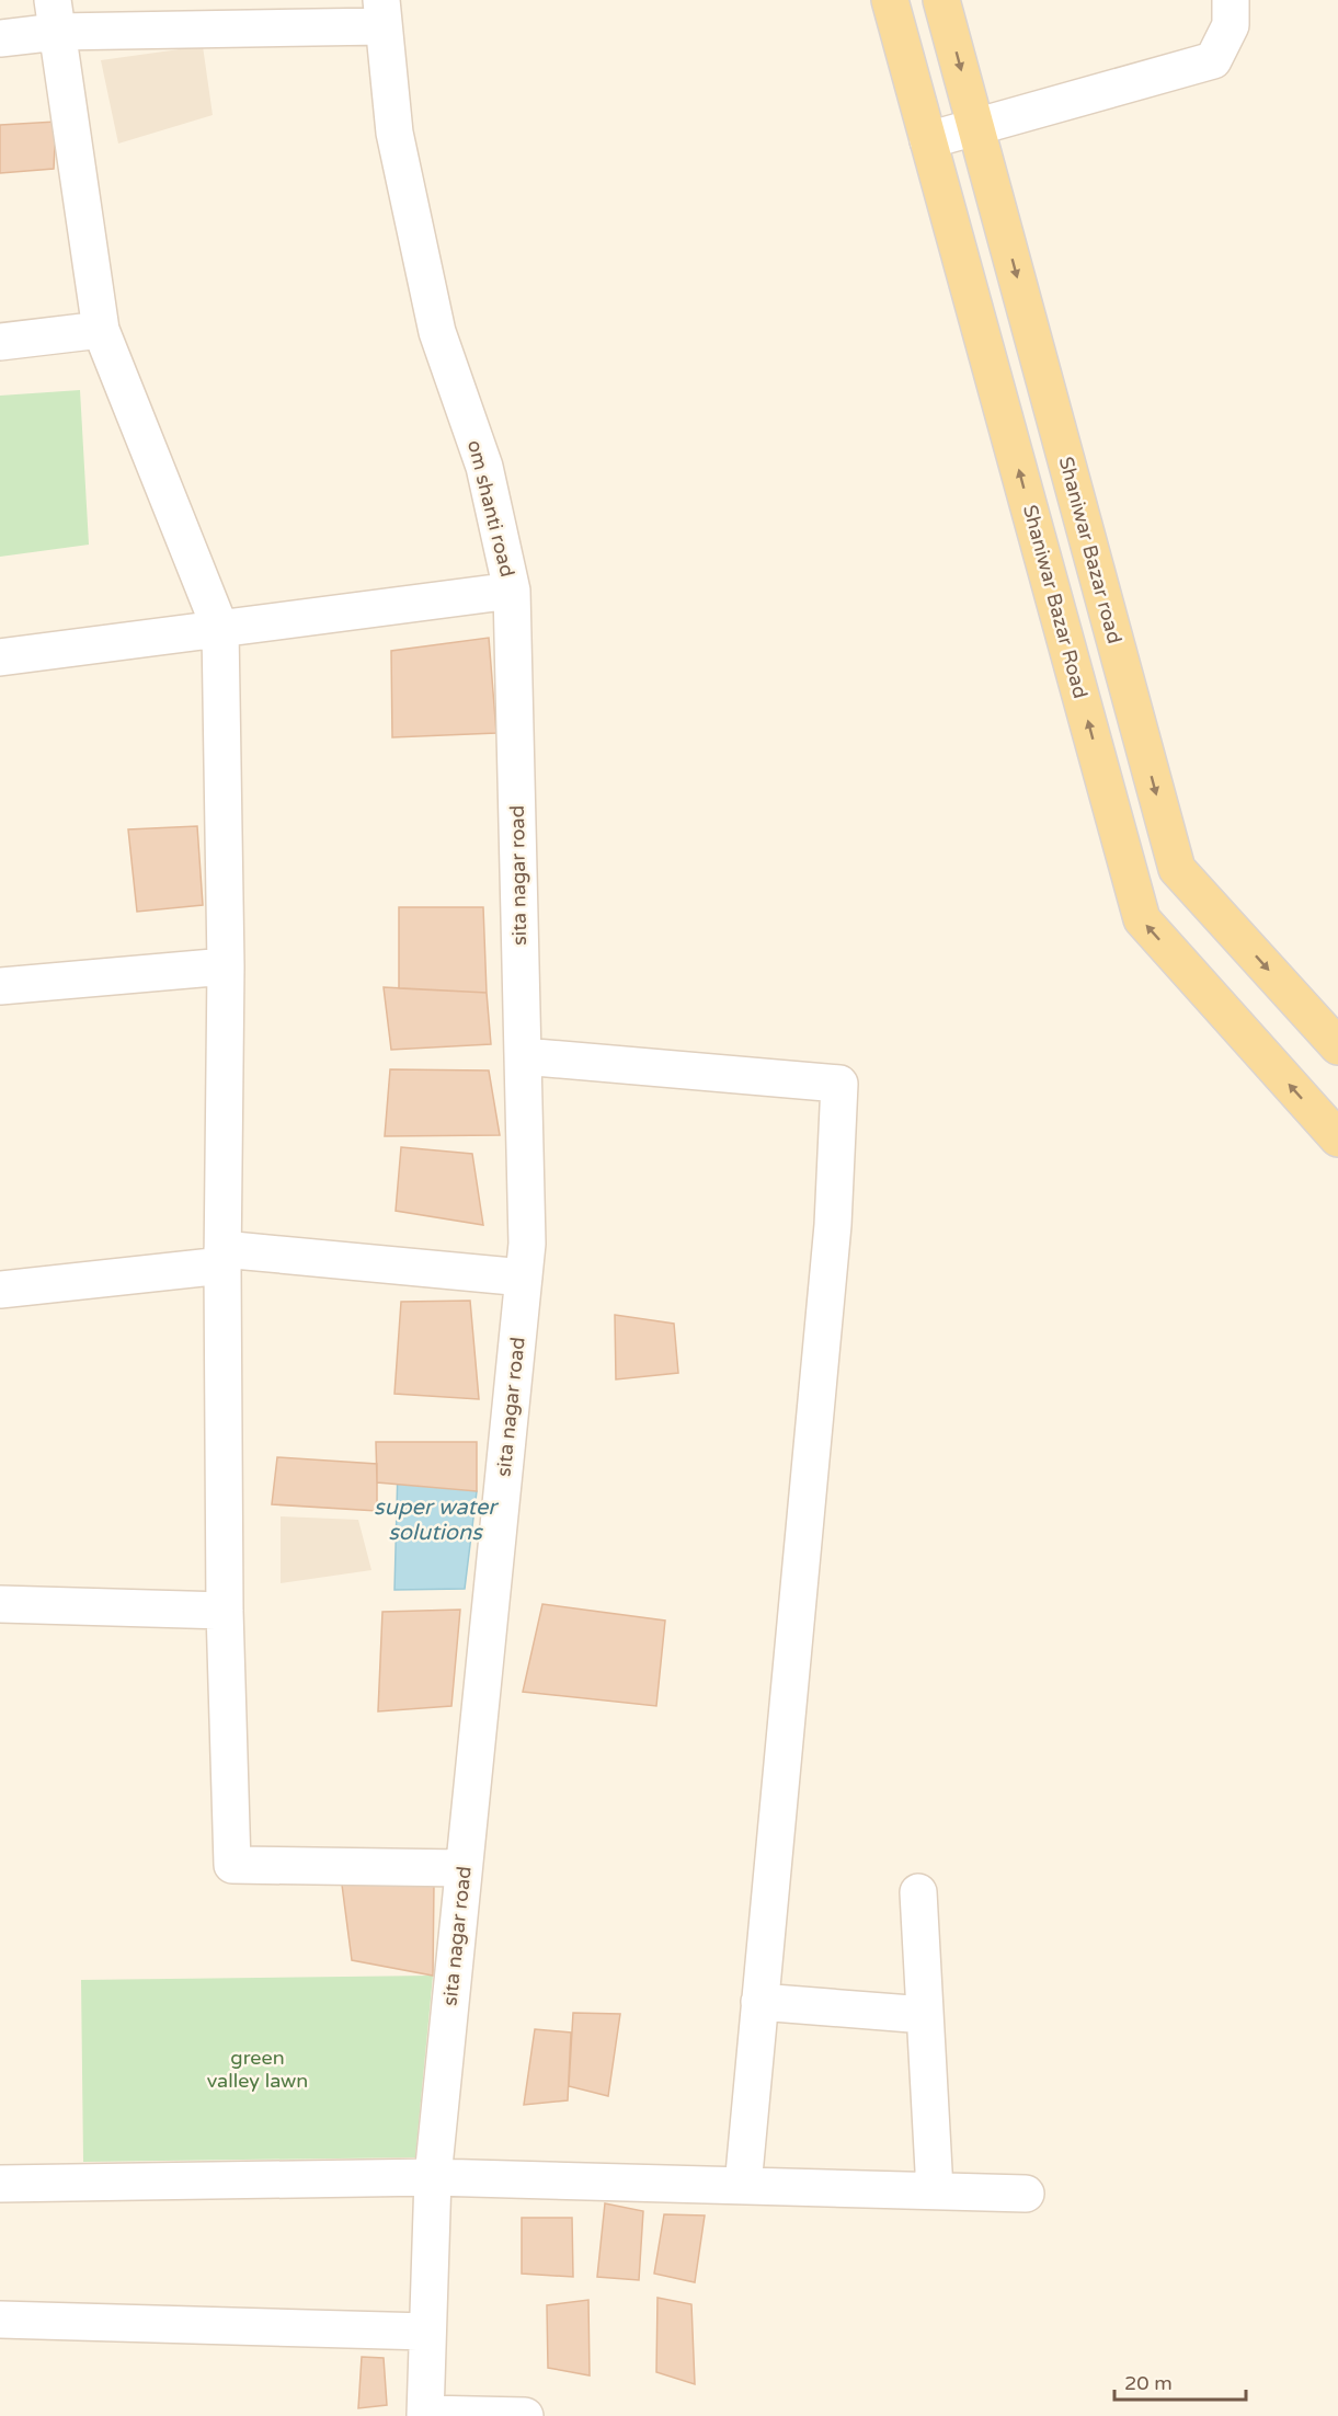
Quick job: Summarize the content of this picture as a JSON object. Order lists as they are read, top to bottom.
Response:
{
  "streets": {
    "main road": ["Shaniwar Bazar road", "Shaniwar Bazar Road"],
    "street": ["om shanti road", "sita nagar road"]
  },
  "crossings": [
    ["om shanti road", "sita nagar road"]
  ],
  "one_way": ["Shaniwar Bazar road", "Shaniwar Bazar Road"],
  "water": ["super water solutions"],
  "parks": ["green valley lawn"],
  "scale_bar": "20 m"
}
